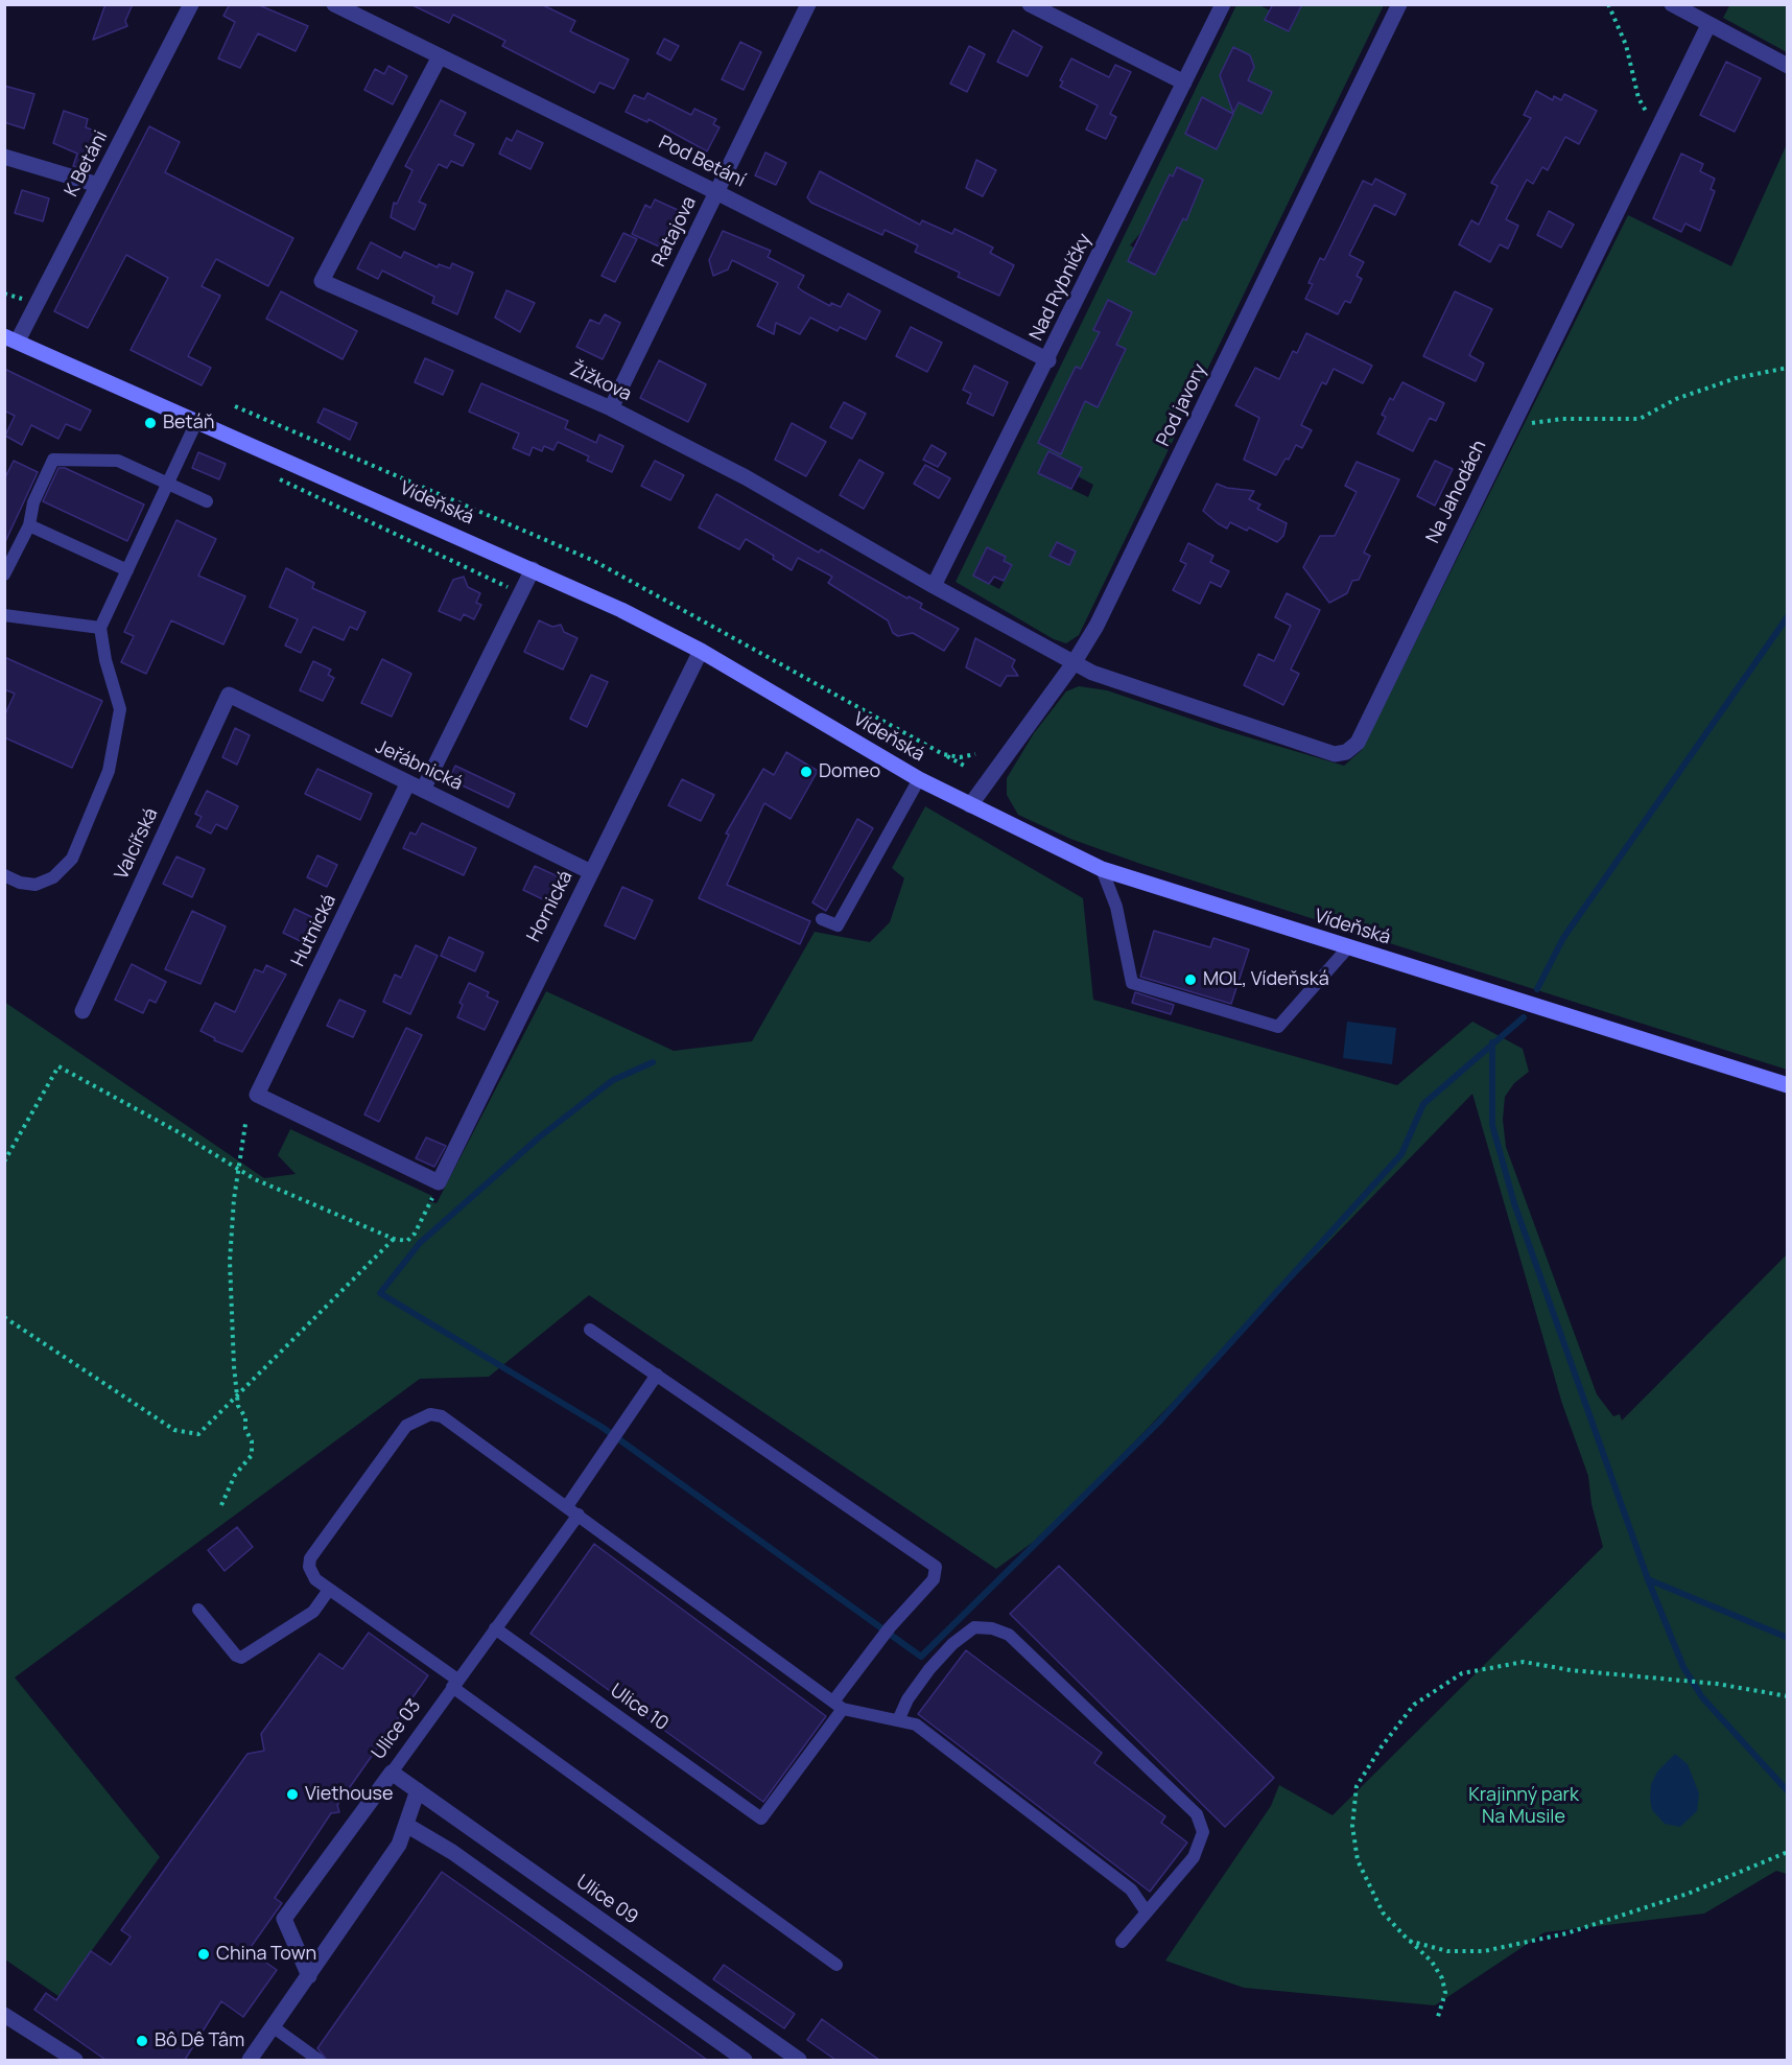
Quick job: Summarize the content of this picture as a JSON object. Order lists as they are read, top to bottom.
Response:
{
  "streets": {
    "main road": ["Vídeňská"],
    "street": [
      "Pod Betání",
      "K Betáni",
      "Ratajova",
      "Nad Rybníčky",
      "Žižkova",
      "Pod javory",
      "Na Jahodách",
      "Jeřábnická",
      "Valcířská",
      "Hornická",
      "Hutnická",
      "Ulice 03",
      "Ulice 09"
    ],
    "lane": ["Ulice 10"]
  },
  "crossings": [
    ["Pod Betání", "Ratajova"],
    ["Pod Betání", "Nad Rybníčky"],
    ["Pod Betání", "Žižkova"],
    ["K Betáni", "Vídeňská"],
    ["Ratajova", "Žižkova"],
    ["Nad Rybníčky", "Žižkova"],
    ["Žižkova", "Pod javory"],
    ["Žižkova", "Na Jahodách"],
    ["Pod javory", "Na Jahodách"],
    ["Pod javory", "Vídeňská"],
    ["Vídeňská", "Hornická"],
    ["Jeřábnická", "Valcířská"],
    ["Jeřábnická", "Hornická"],
    ["Jeřábnická", "Hutnická"],
    ["Hornická", "Hutnická"],
    ["Ulice 10", "Ulice 03"],
    ["Ulice 03", "Ulice 09"]
  ],
  "parks": ["Krajinný park Na Musile"],
  "places": [
    "Betáň",
    "Domeo",
    "MOL, Vídeňská",
    "Viethouse",
    "China Town",
    "Bô Dê Tâm"
  ]
}
